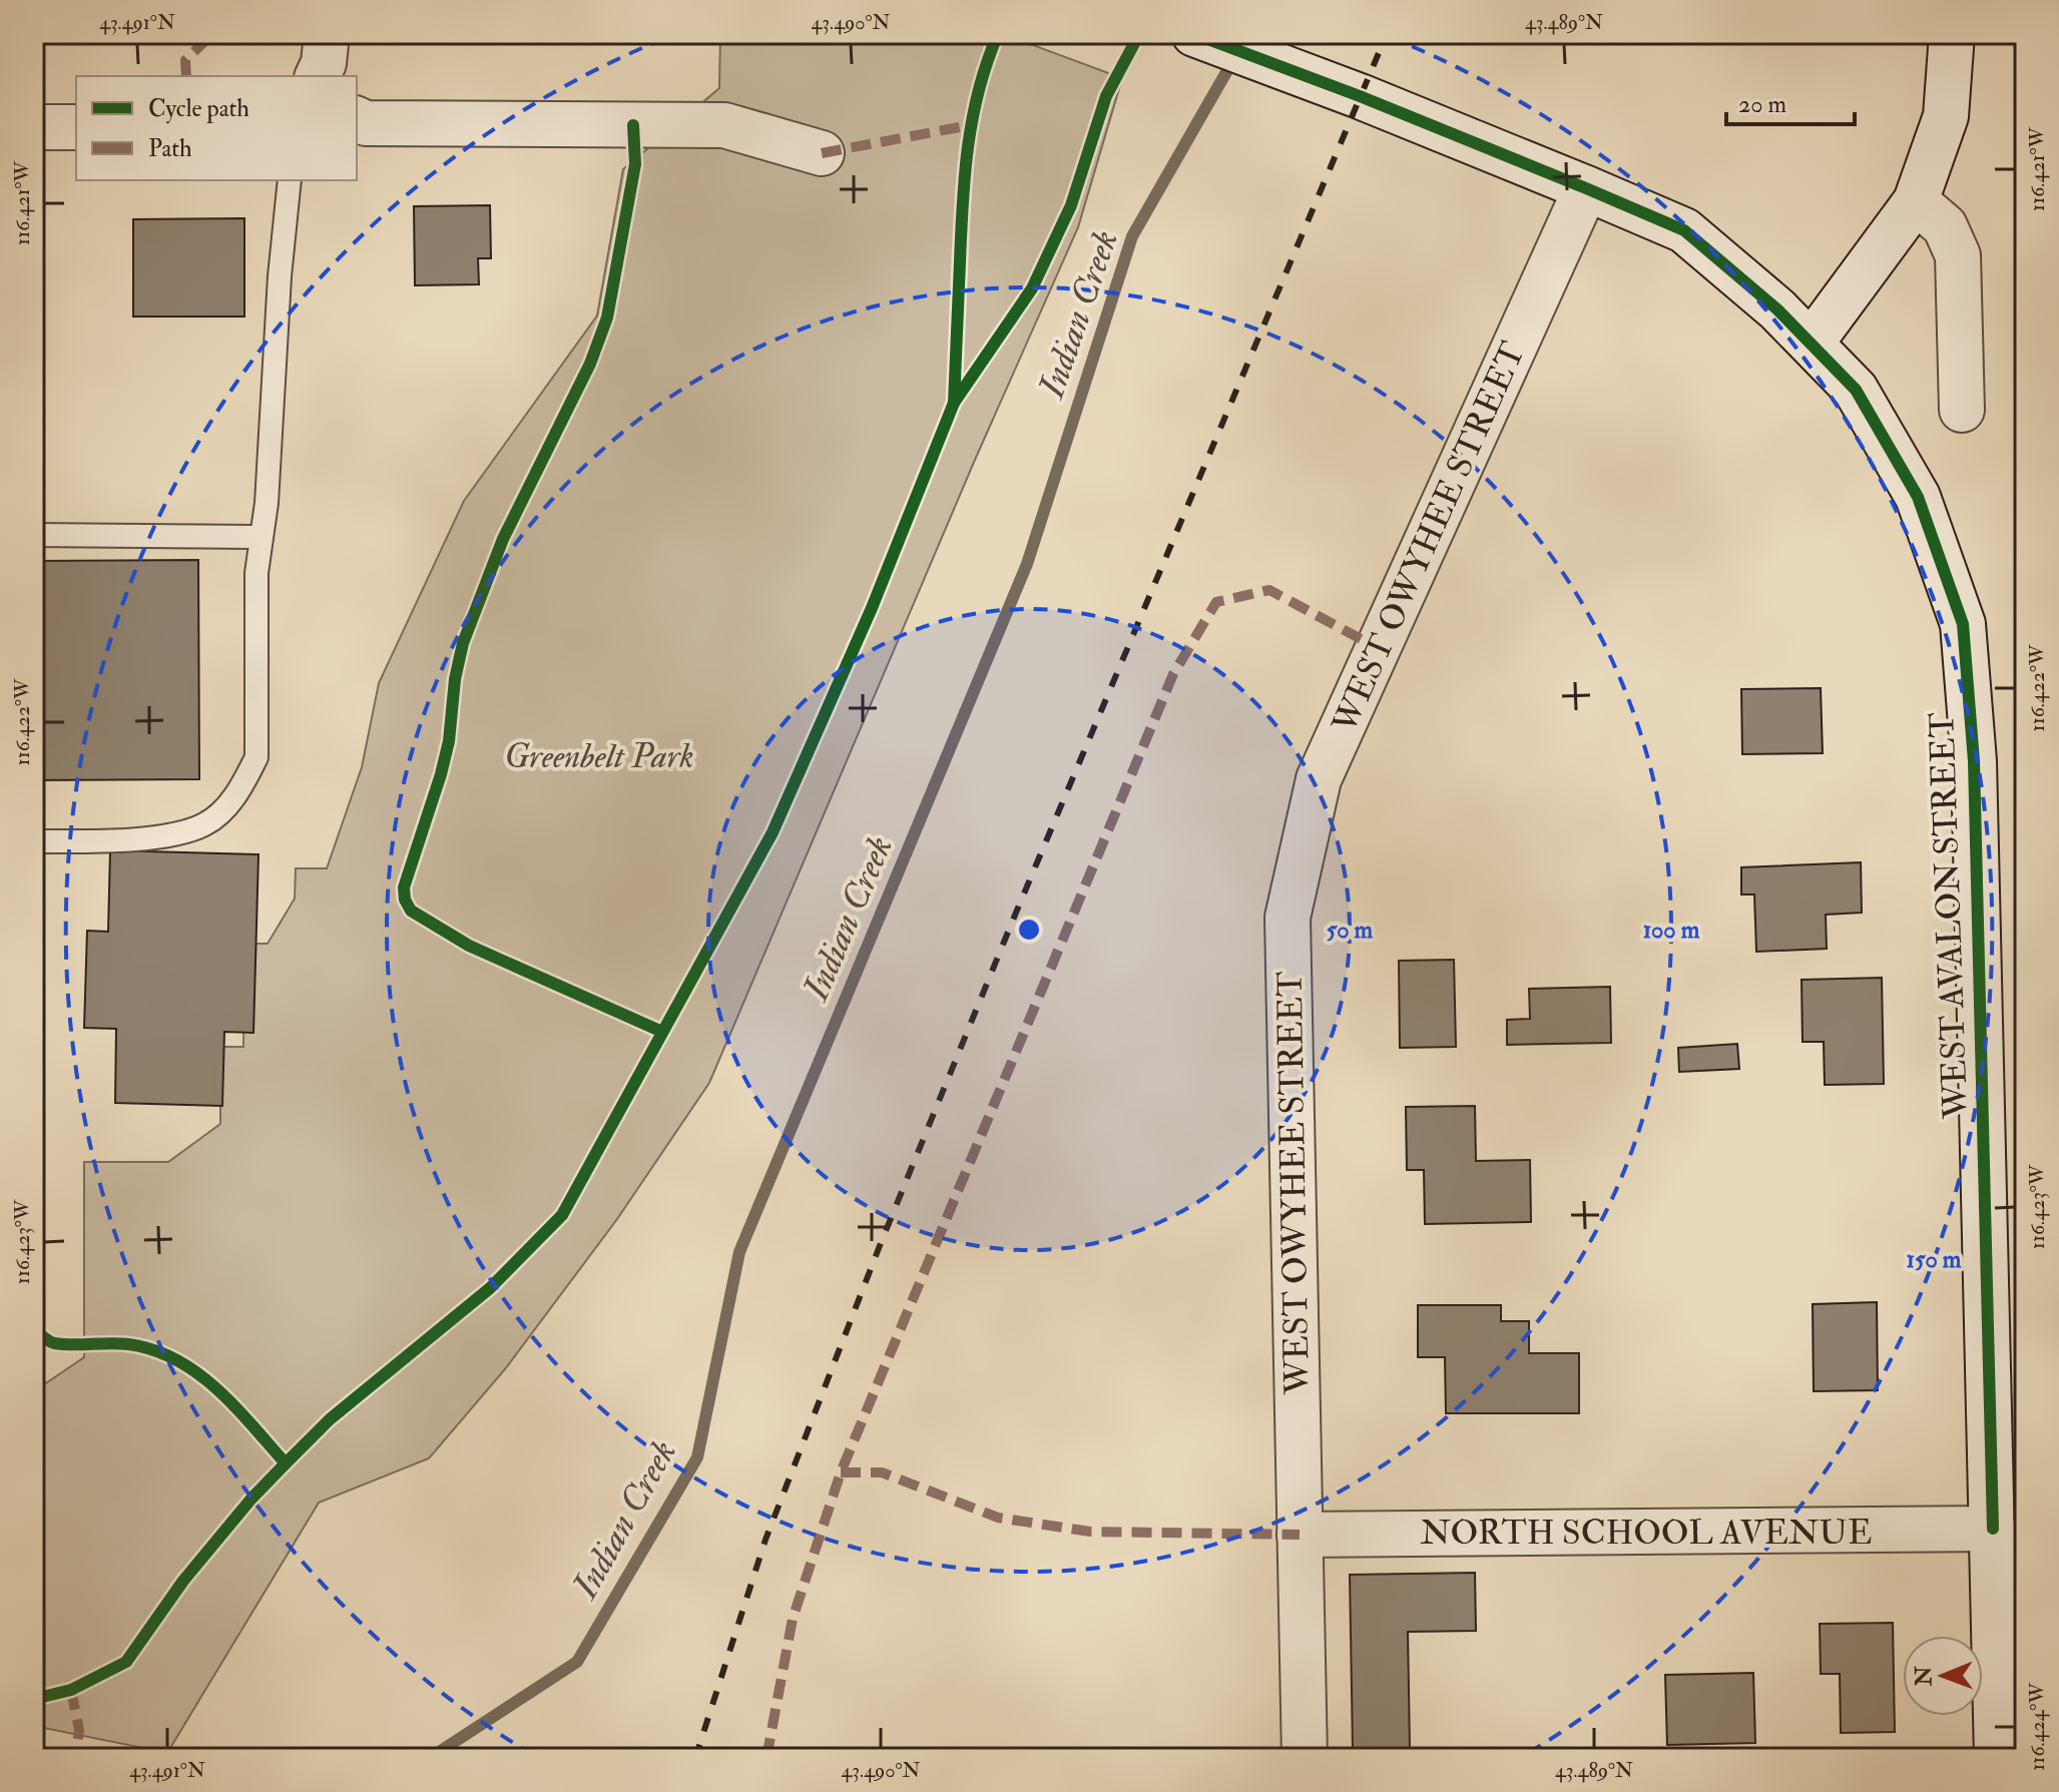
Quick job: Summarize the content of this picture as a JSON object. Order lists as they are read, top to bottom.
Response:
{
  "streets": {
    "street": ["WEST OWYHEE STREET", "WEST AVALON STREET", "NORTH SCHOOL AVENUE"]
  },
  "crossings": [
    ["WEST OWYHEE STREET", "WEST AVALON STREET"],
    ["WEST OWYHEE STREET", "NORTH SCHOOL AVENUE"],
    ["WEST AVALON STREET", "NORTH SCHOOL AVENUE"]
  ],
  "water": ["Indian Creek"],
  "parks": ["Greenbelt Park"],
  "legend": ["Cycle path", "Path"],
  "scale_bar": "20 m",
  "north": "left",
  "coordinates": [
    "43.491°N",
    "43.490°N",
    "43.489°N",
    "116.421°W",
    "116.422°W",
    "116.423°W",
    "116.424°W"
  ],
  "rings": ["50 m", "100 m", "150 m"]
}
